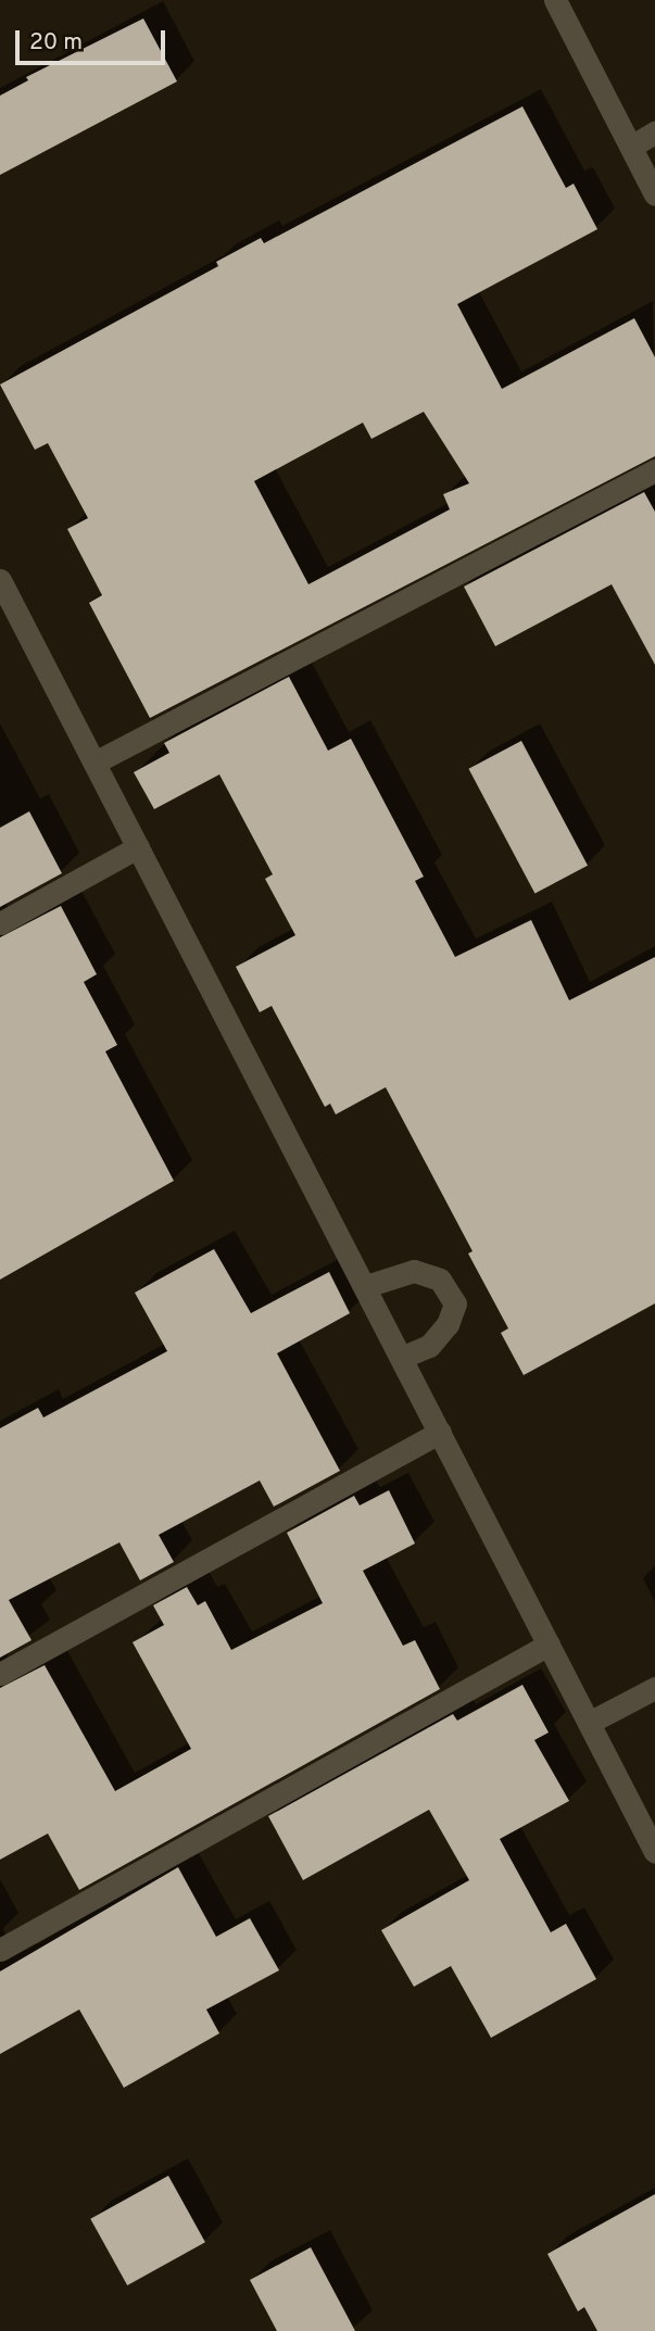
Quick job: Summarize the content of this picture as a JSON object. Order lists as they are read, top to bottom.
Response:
{
  "scale_bar": "20 m"
}
